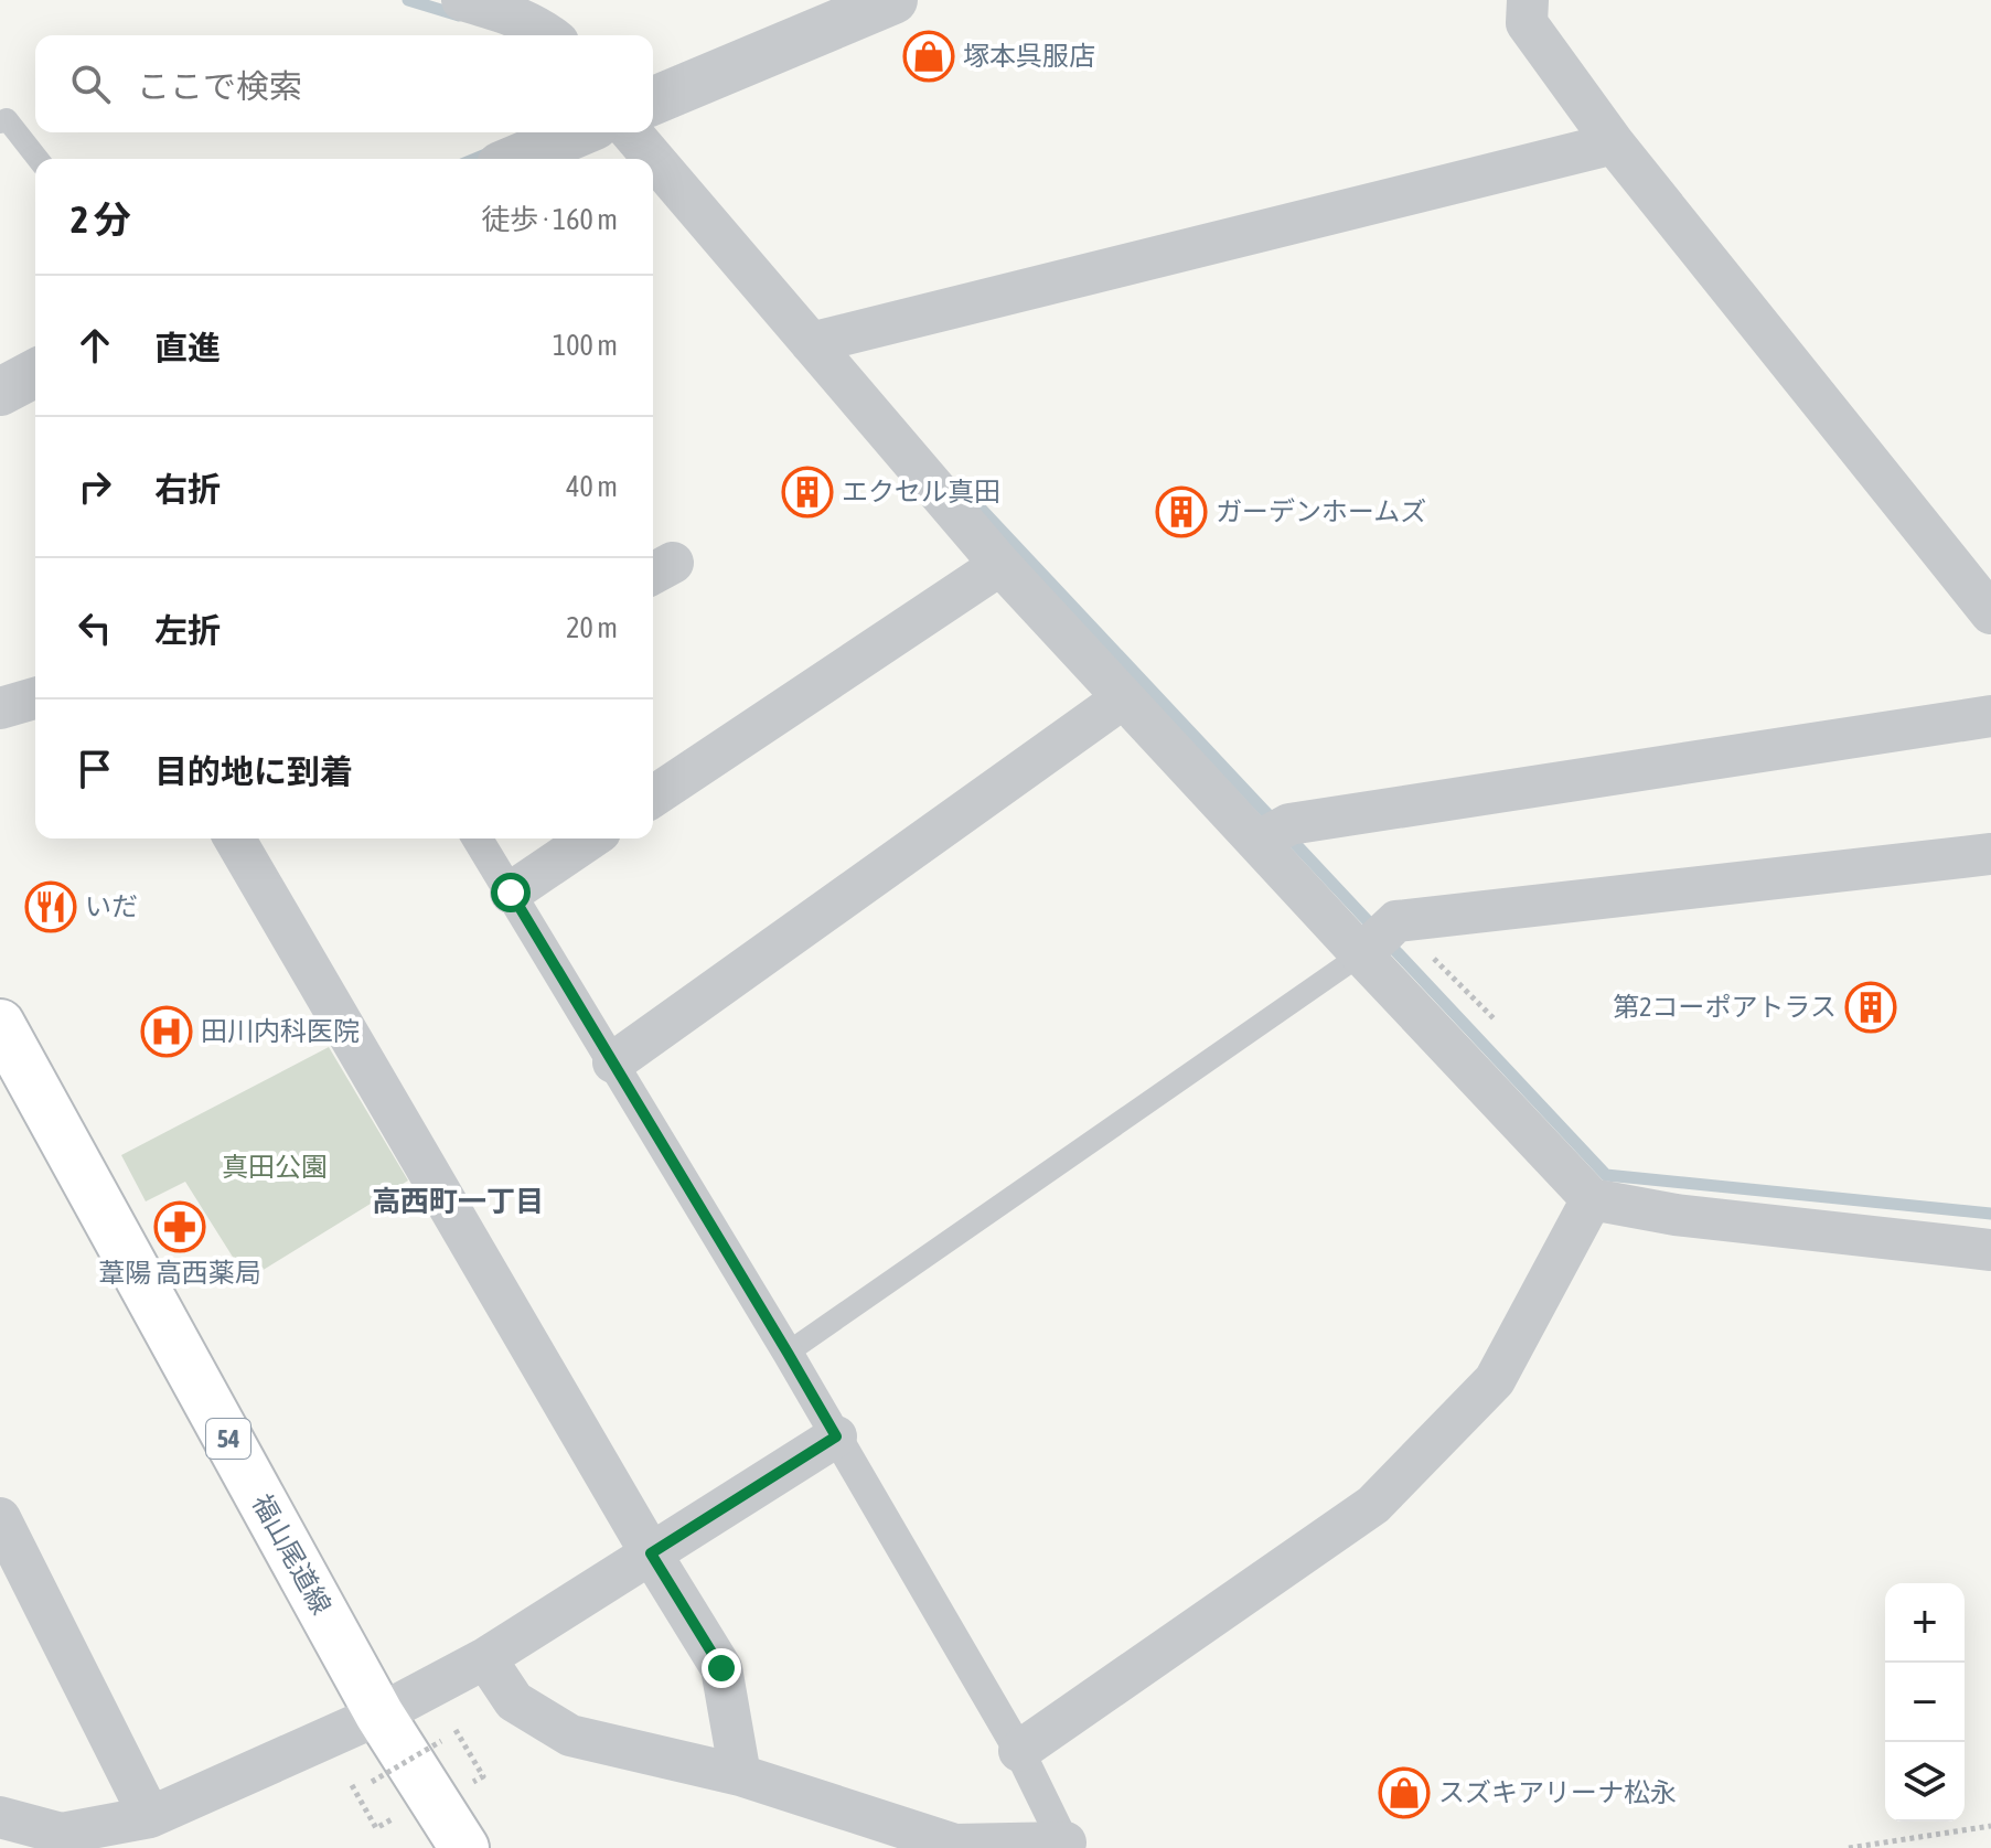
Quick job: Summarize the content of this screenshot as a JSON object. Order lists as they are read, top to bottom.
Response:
{
  "streets": {
    "main road": ["54", "福山尾道線"]
  },
  "districts": ["高西町一丁目"],
  "parks": ["真田公園"],
  "places": {
    "shop": ["塚本呉服店", "スズキアリーナ松永"],
    "building": ["エクセル真田", "ガーデンホームズ", "第2コーポアトラス"],
    "restaurant": ["いだ"],
    "hospital": ["田川内科医院"],
    "pharmacy": ["葦陽 高西薬局"]
  },
  "page": {
    "search": "ここで検索",
    "heading": ["2 分", "徒歩 · 160 m"],
    "list": [
      ["直進", "100 m"],
      ["右折", "40 m"],
      ["左折", "20 m"],
      "目的地に到着"
    ],
    "map_buttons": ["+", "−"]
  }
}
